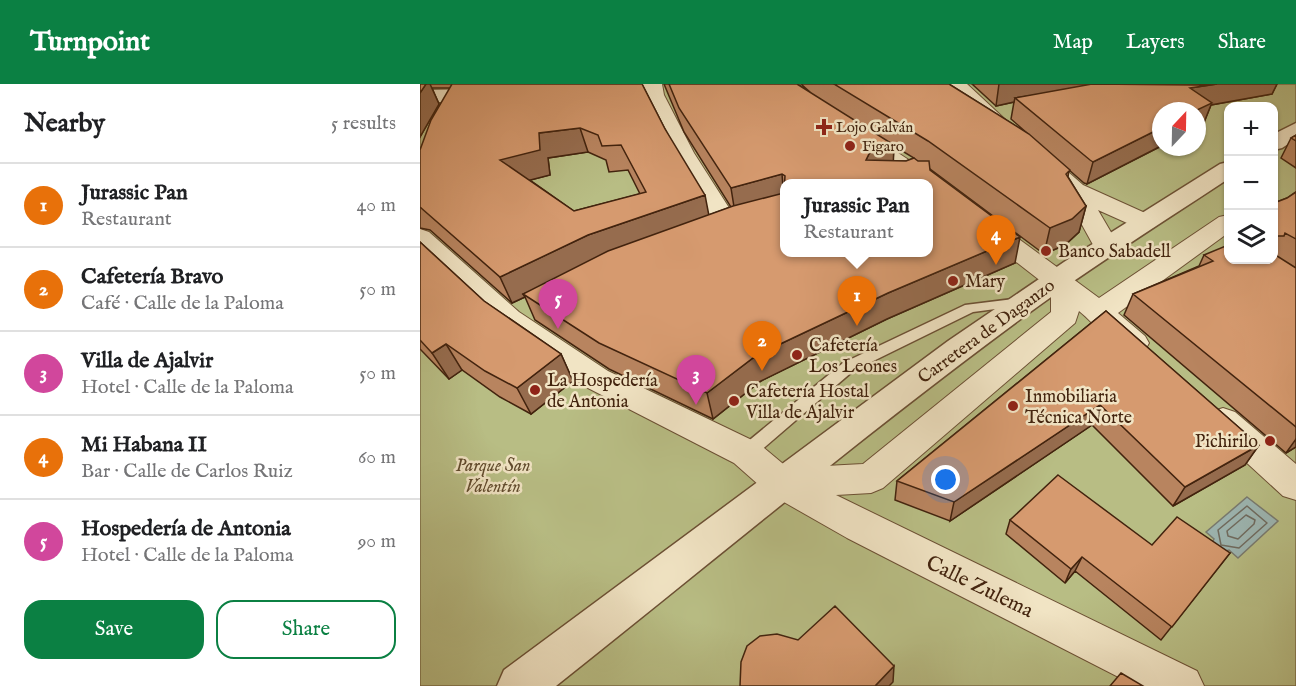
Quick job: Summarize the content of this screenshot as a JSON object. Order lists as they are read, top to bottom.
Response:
{
  "streets": {
    "street": ["Carretera de Daganzo", "Calle Zulema"]
  },
  "crossings": [
    ["Carretera de Daganzo", "Calle Zulema"]
  ],
  "parks": ["Parque San Valentín"],
  "places": {
    "health": ["Lojo Galván"],
    "other": [
      "Figaro",
      "Banco Sabadell",
      "Mary",
      "Cafetería Los Leones",
      "La Hospedería de Antonia",
      "Cafetería Hostal Villa de Ajalvir",
      "Inmobiliaria Técnica Norte",
      "Pichirilo"
    ]
  },
  "north": "top",
  "page": {
    "header": "Turnpoint",
    "nav": ["Map", "Layers", "Share"],
    "heading": ["Nearby", "5 results"],
    "map_buttons": ["+", "−"],
    "list": [
      {
        "mark": "1",
        "name": "Jurassic Pan",
        "note": "Restaurant",
        "value": "40 m"
      },
      {
        "mark": "2",
        "name": "Cafetería Bravo",
        "note": "Café · Calle de la Paloma",
        "value": "50 m"
      },
      {
        "mark": "3",
        "name": "Villa de Ajalvir",
        "note": "Hotel · Calle de la Paloma",
        "value": "50 m"
      },
      {
        "mark": "4",
        "name": "Mi Habana II",
        "note": "Bar · Calle de Carlos Ruiz",
        "value": "60 m"
      },
      {
        "mark": "5",
        "name": "Hospedería de Antonia",
        "note": "Hotel · Calle de la Paloma",
        "value": "90 m"
      }
    ],
    "popup": ["Jurassic Pan", "Restaurant"],
    "pins": [
      "4",
      "1",
      "5",
      "2",
      "3"
    ],
    "buttons": ["Save", "Share"]
  }
}
